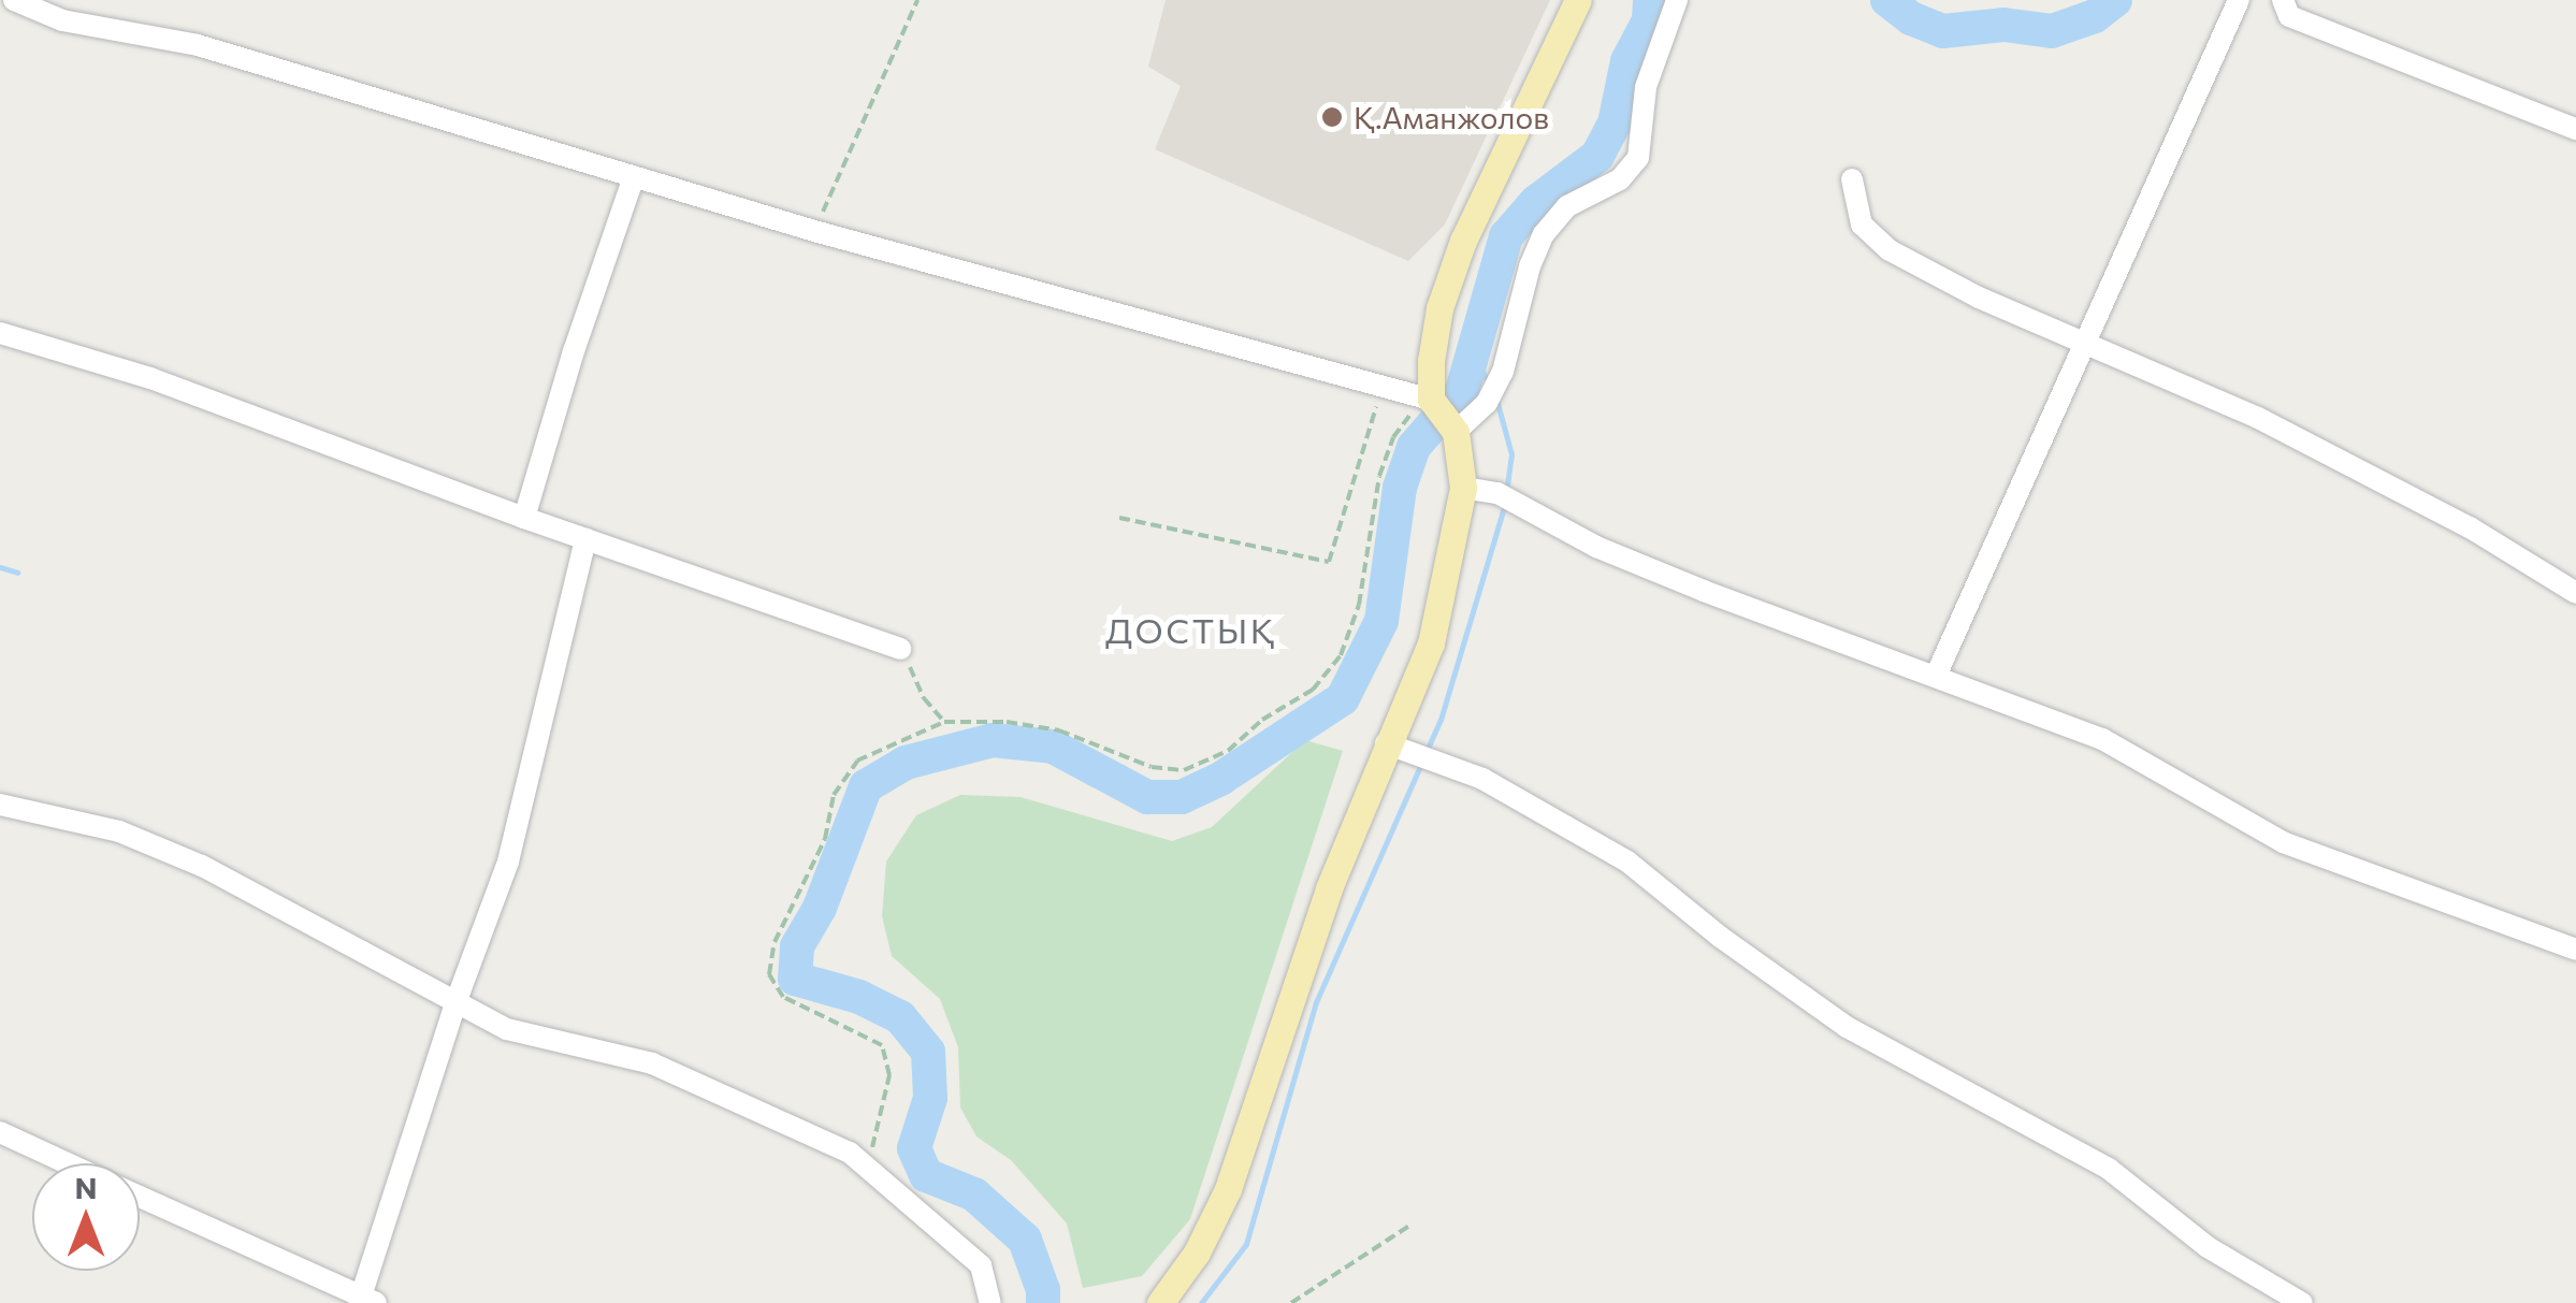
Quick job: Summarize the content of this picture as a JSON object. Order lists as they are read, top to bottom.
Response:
{
  "districts": ["ДОСТЫҚ"],
  "places": ["Қ.Аманжолов"],
  "north": "top"
}
